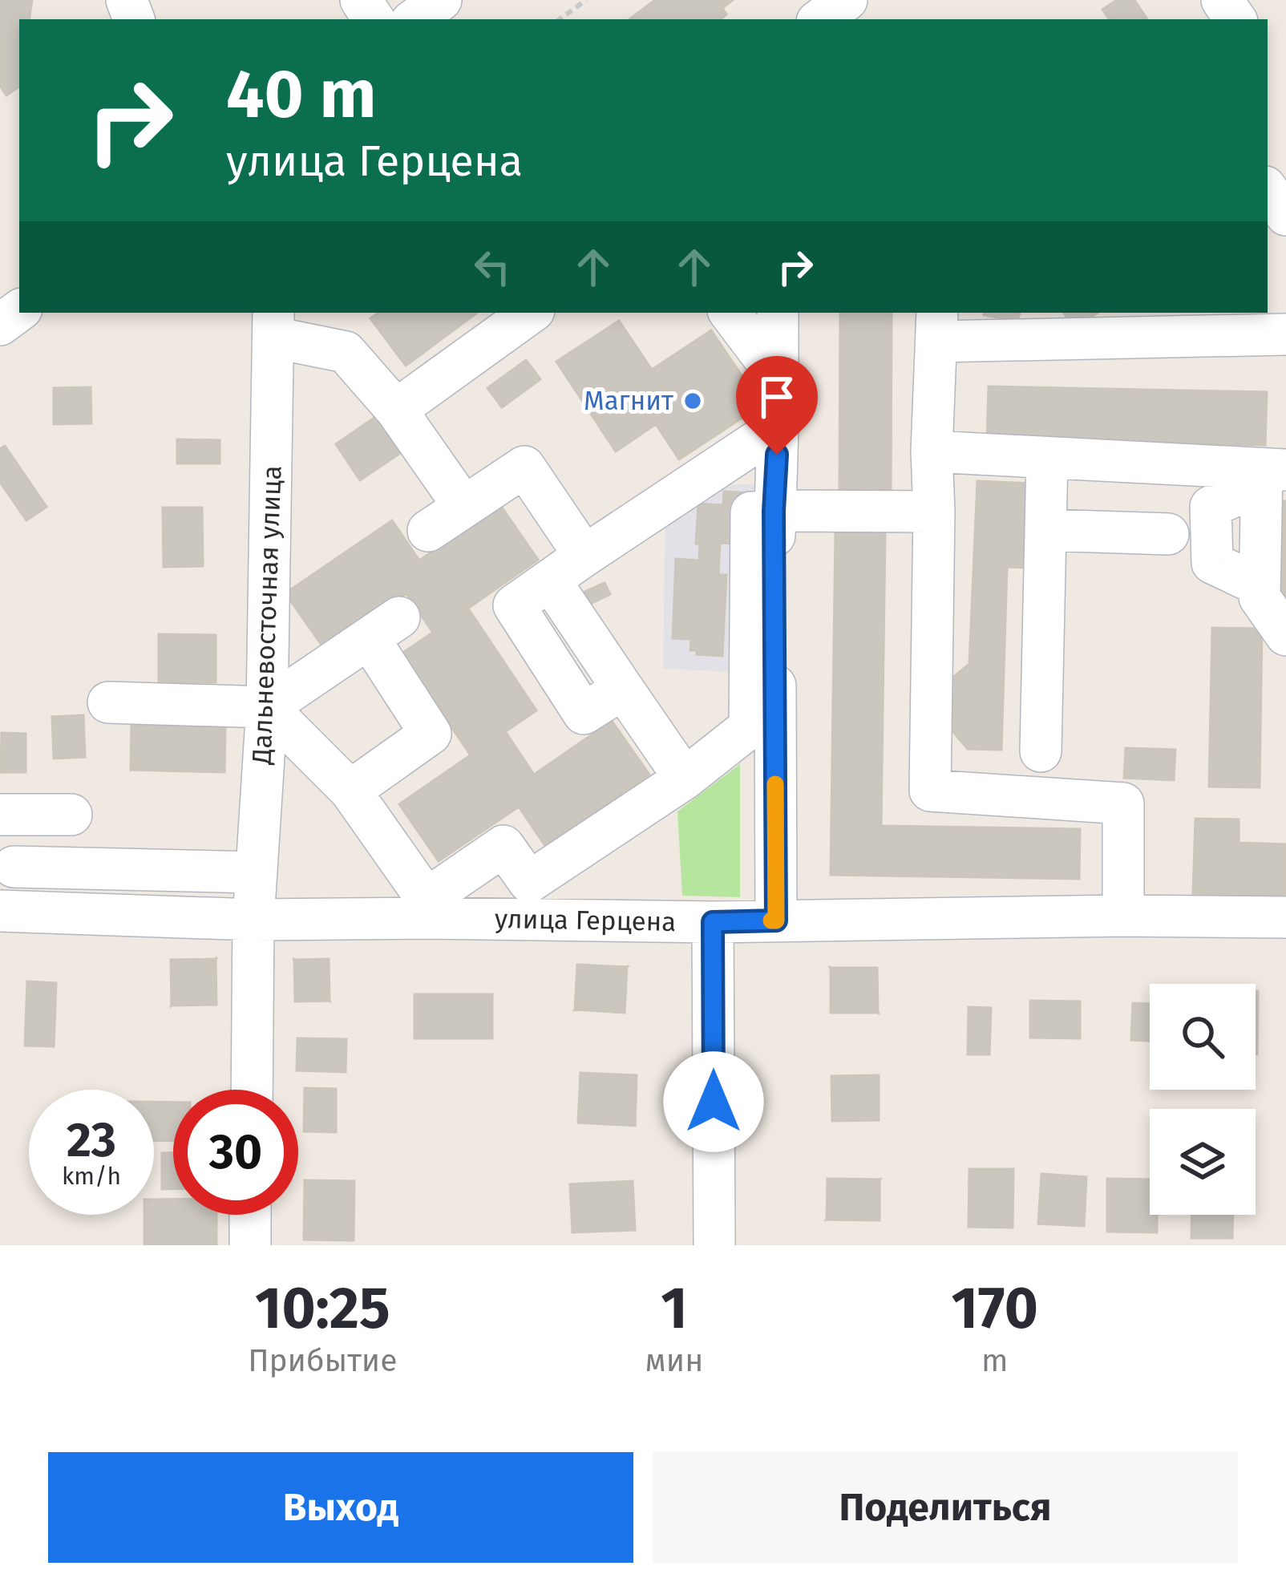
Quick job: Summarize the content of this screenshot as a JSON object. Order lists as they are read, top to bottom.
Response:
{
  "streets": {
    "street": ["Дальневосточная улица", "улица Герцена"]
  },
  "crossings": [
    ["Дальневосточная улица", "улица Герцена"]
  ],
  "places": ["Магнит"],
  "page": {
    "turn": ["40 m", "улица Герцена"],
    "speed": "23 km/h",
    "limit": "30",
    "eta": [
      "10:25",
      "Прибытие",
      "1",
      "мин",
      "170",
      "m"
    ],
    "buttons": ["Выход", "Поделиться"]
  }
}
